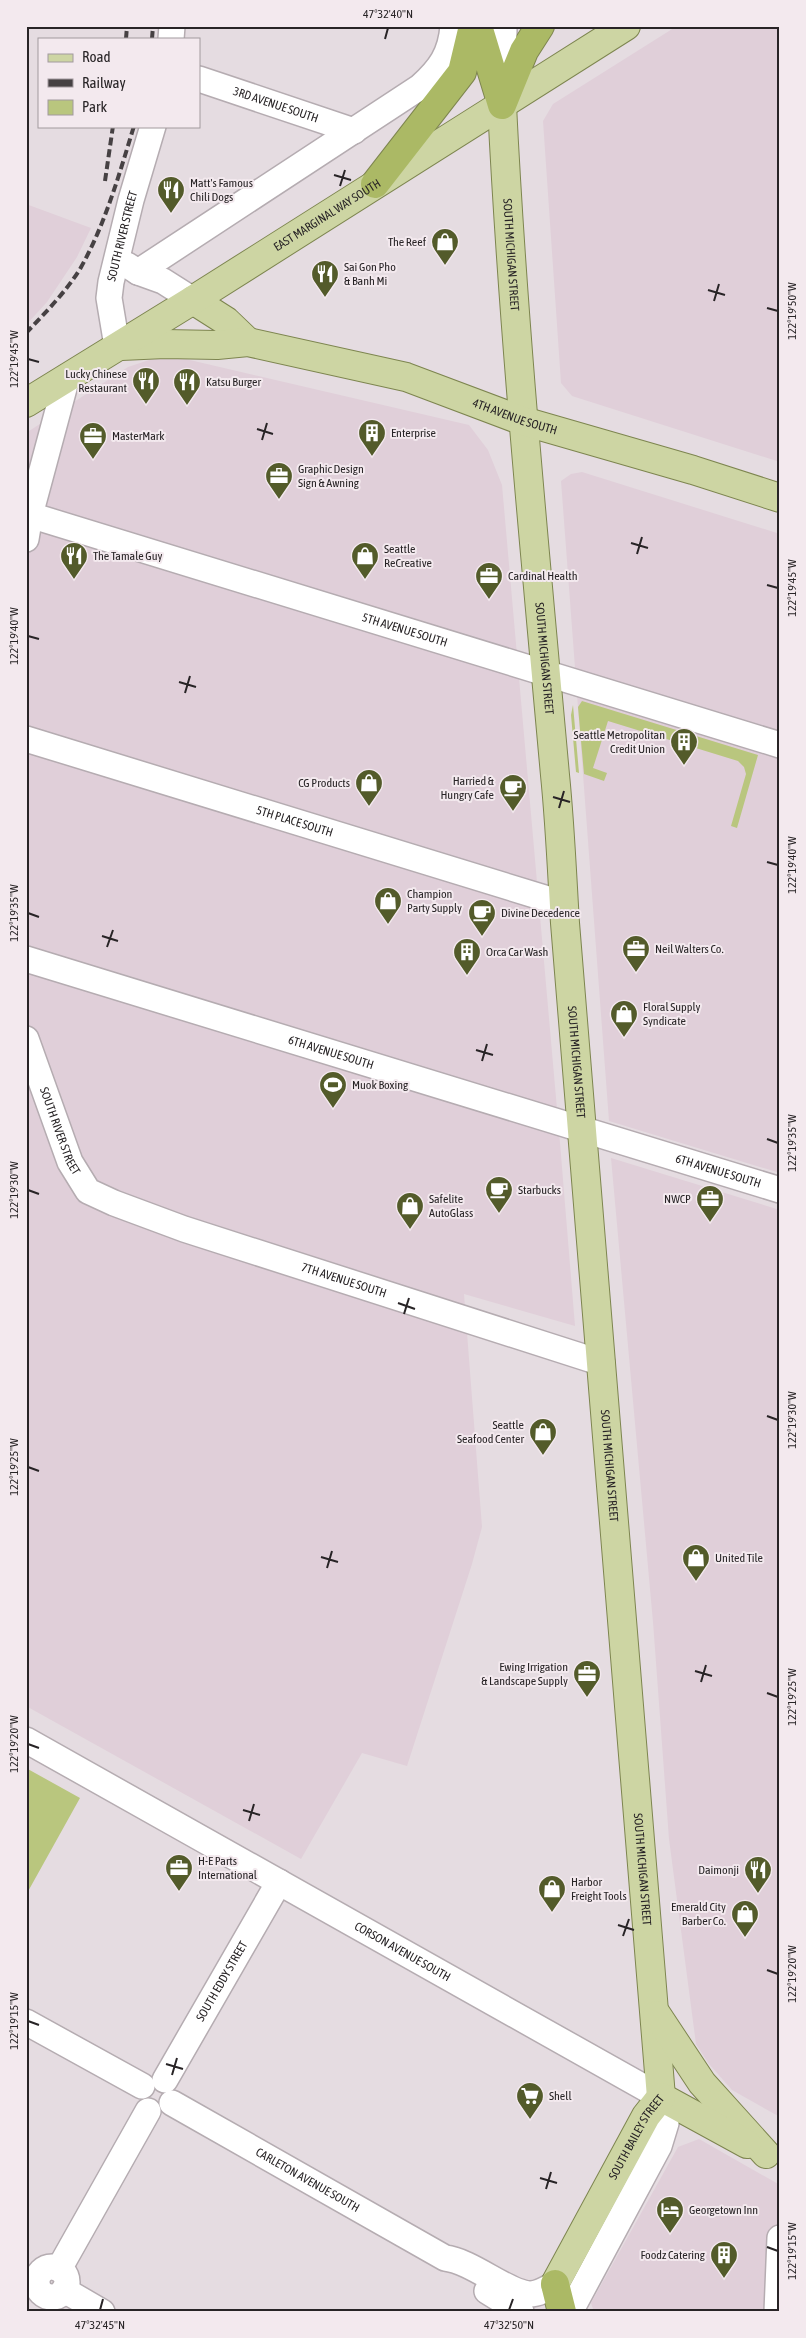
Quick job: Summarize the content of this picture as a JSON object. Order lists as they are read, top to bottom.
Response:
{
  "streets": {
    "main road": [
      "EAST MARGINAL WAY SOUTH",
      "SOUTH MICHIGAN STREET",
      "4TH AVENUE SOUTH",
      "CORSON AVENUE SOUTH",
      "SOUTH BAILEY STREET"
    ],
    "street": [
      "3RD AVENUE SOUTH",
      "SOUTH RIVER STREET",
      "5TH AVENUE SOUTH",
      "5TH PLACE SOUTH",
      "6TH AVENUE SOUTH",
      "7TH AVENUE SOUTH",
      "SOUTH EDDY STREET",
      "CARLETON AVENUE SOUTH"
    ]
  },
  "crossings": [
    ["EAST MARGINAL WAY SOUTH", "SOUTH RIVER STREET"],
    ["EAST MARGINAL WAY SOUTH", "SOUTH MICHIGAN STREET"],
    ["EAST MARGINAL WAY SOUTH", "4TH AVENUE SOUTH"],
    ["SOUTH RIVER STREET", "4TH AVENUE SOUTH"],
    ["SOUTH RIVER STREET", "7TH AVENUE SOUTH"],
    ["SOUTH MICHIGAN STREET", "4TH AVENUE SOUTH"],
    ["SOUTH MICHIGAN STREET", "5TH AVENUE SOUTH"],
    ["SOUTH MICHIGAN STREET", "5TH PLACE SOUTH"],
    ["SOUTH MICHIGAN STREET", "6TH AVENUE SOUTH"],
    ["SOUTH MICHIGAN STREET", "7TH AVENUE SOUTH"],
    ["SOUTH MICHIGAN STREET", "CORSON AVENUE SOUTH"],
    ["SOUTH MICHIGAN STREET", "SOUTH BAILEY STREET"],
    ["CORSON AVENUE SOUTH", "SOUTH EDDY STREET"],
    ["CORSON AVENUE SOUTH", "SOUTH BAILEY STREET"],
    ["SOUTH EDDY STREET", "CARLETON AVENUE SOUTH"],
    ["SOUTH BAILEY STREET", "CARLETON AVENUE SOUTH"]
  ],
  "places": {
    "restaurant": [
      "Matt's Famous Chili Dogs",
      "Sai Gon Pho & Banh Mi",
      "Lucky Chinese Restaurant",
      "Katsu Burger",
      "The Tamale Guy",
      "Daimonji"
    ],
    "shop": [
      "The Reef",
      "Seattle ReCreative",
      "CG Products",
      "Champion Party Supply",
      "Floral Supply Syndicate",
      "Safelite AutoGlass",
      "Seattle Seafood Center",
      "United Tile",
      "Harbor Freight Tools",
      "Emerald City Barber Co."
    ],
    "building": [
      "Enterprise",
      "Seattle Metropolitan Credit Union",
      "Orca Car Wash",
      "Foodz Catering"
    ],
    "office": [
      "MasterMark",
      "Graphic Design Sign & Awning",
      "Cardinal Health",
      "Neil Walters Co.",
      "NWCP",
      "Ewing Irrigation & Landscape Supply",
      "H-E Parts International"
    ],
    "cafe": ["Harried & Hungry Cafe", "Divine Decedence", "Starbucks"],
    "sports": ["Muok Boxing"],
    "supermarket": ["Shell"],
    "hotel": ["Georgetown Inn"]
  },
  "legend": ["Road", "Railway", "Park"],
  "coordinates": [
    "47°32'40\"N",
    "122°19'50\"W",
    "122°19'45\"W",
    "122°19'40\"W",
    "122°19'35\"W",
    "122°19'30\"W",
    "122°19'25\"W",
    "122°19'20\"W",
    "122°19'15\"W",
    "47°32'45\"N",
    "47°32'50\"N"
  ]
}
